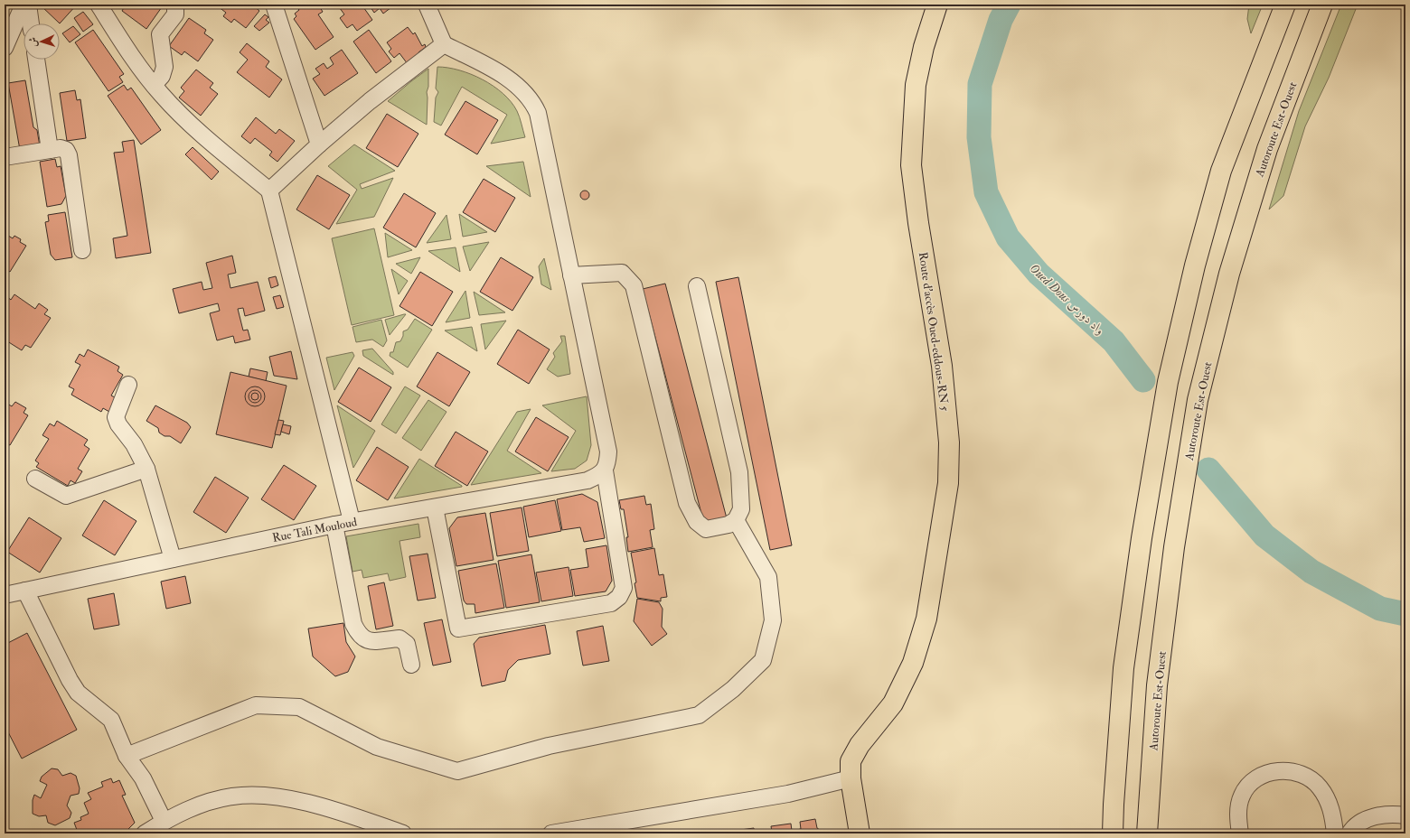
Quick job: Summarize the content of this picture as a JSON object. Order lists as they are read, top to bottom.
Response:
{
  "streets": {
    "main road": ["Autoroute Est-Ouest", "Route d'accès Oued-eddous-RN 5"],
    "street": ["Rue Tali Mouloud"]
  },
  "water": ["Oued Dous واد دورس"],
  "north": "left"
}
